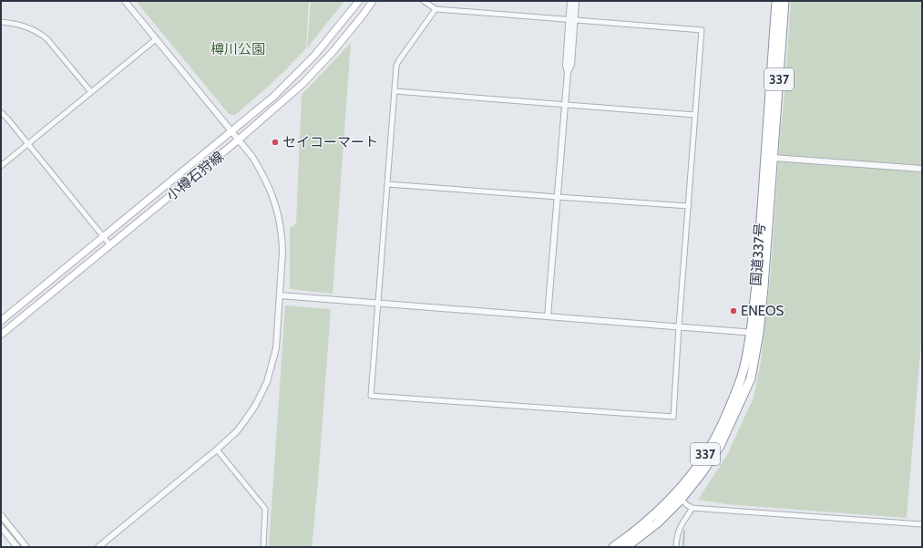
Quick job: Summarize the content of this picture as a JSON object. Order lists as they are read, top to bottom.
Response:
{
  "streets": {
    "highway": ["337", "国道337号"],
    "main road": ["小樽石狩線"]
  },
  "parks": ["樽川公園"],
  "places": ["セイコーマート", "ENEOS"]
}
